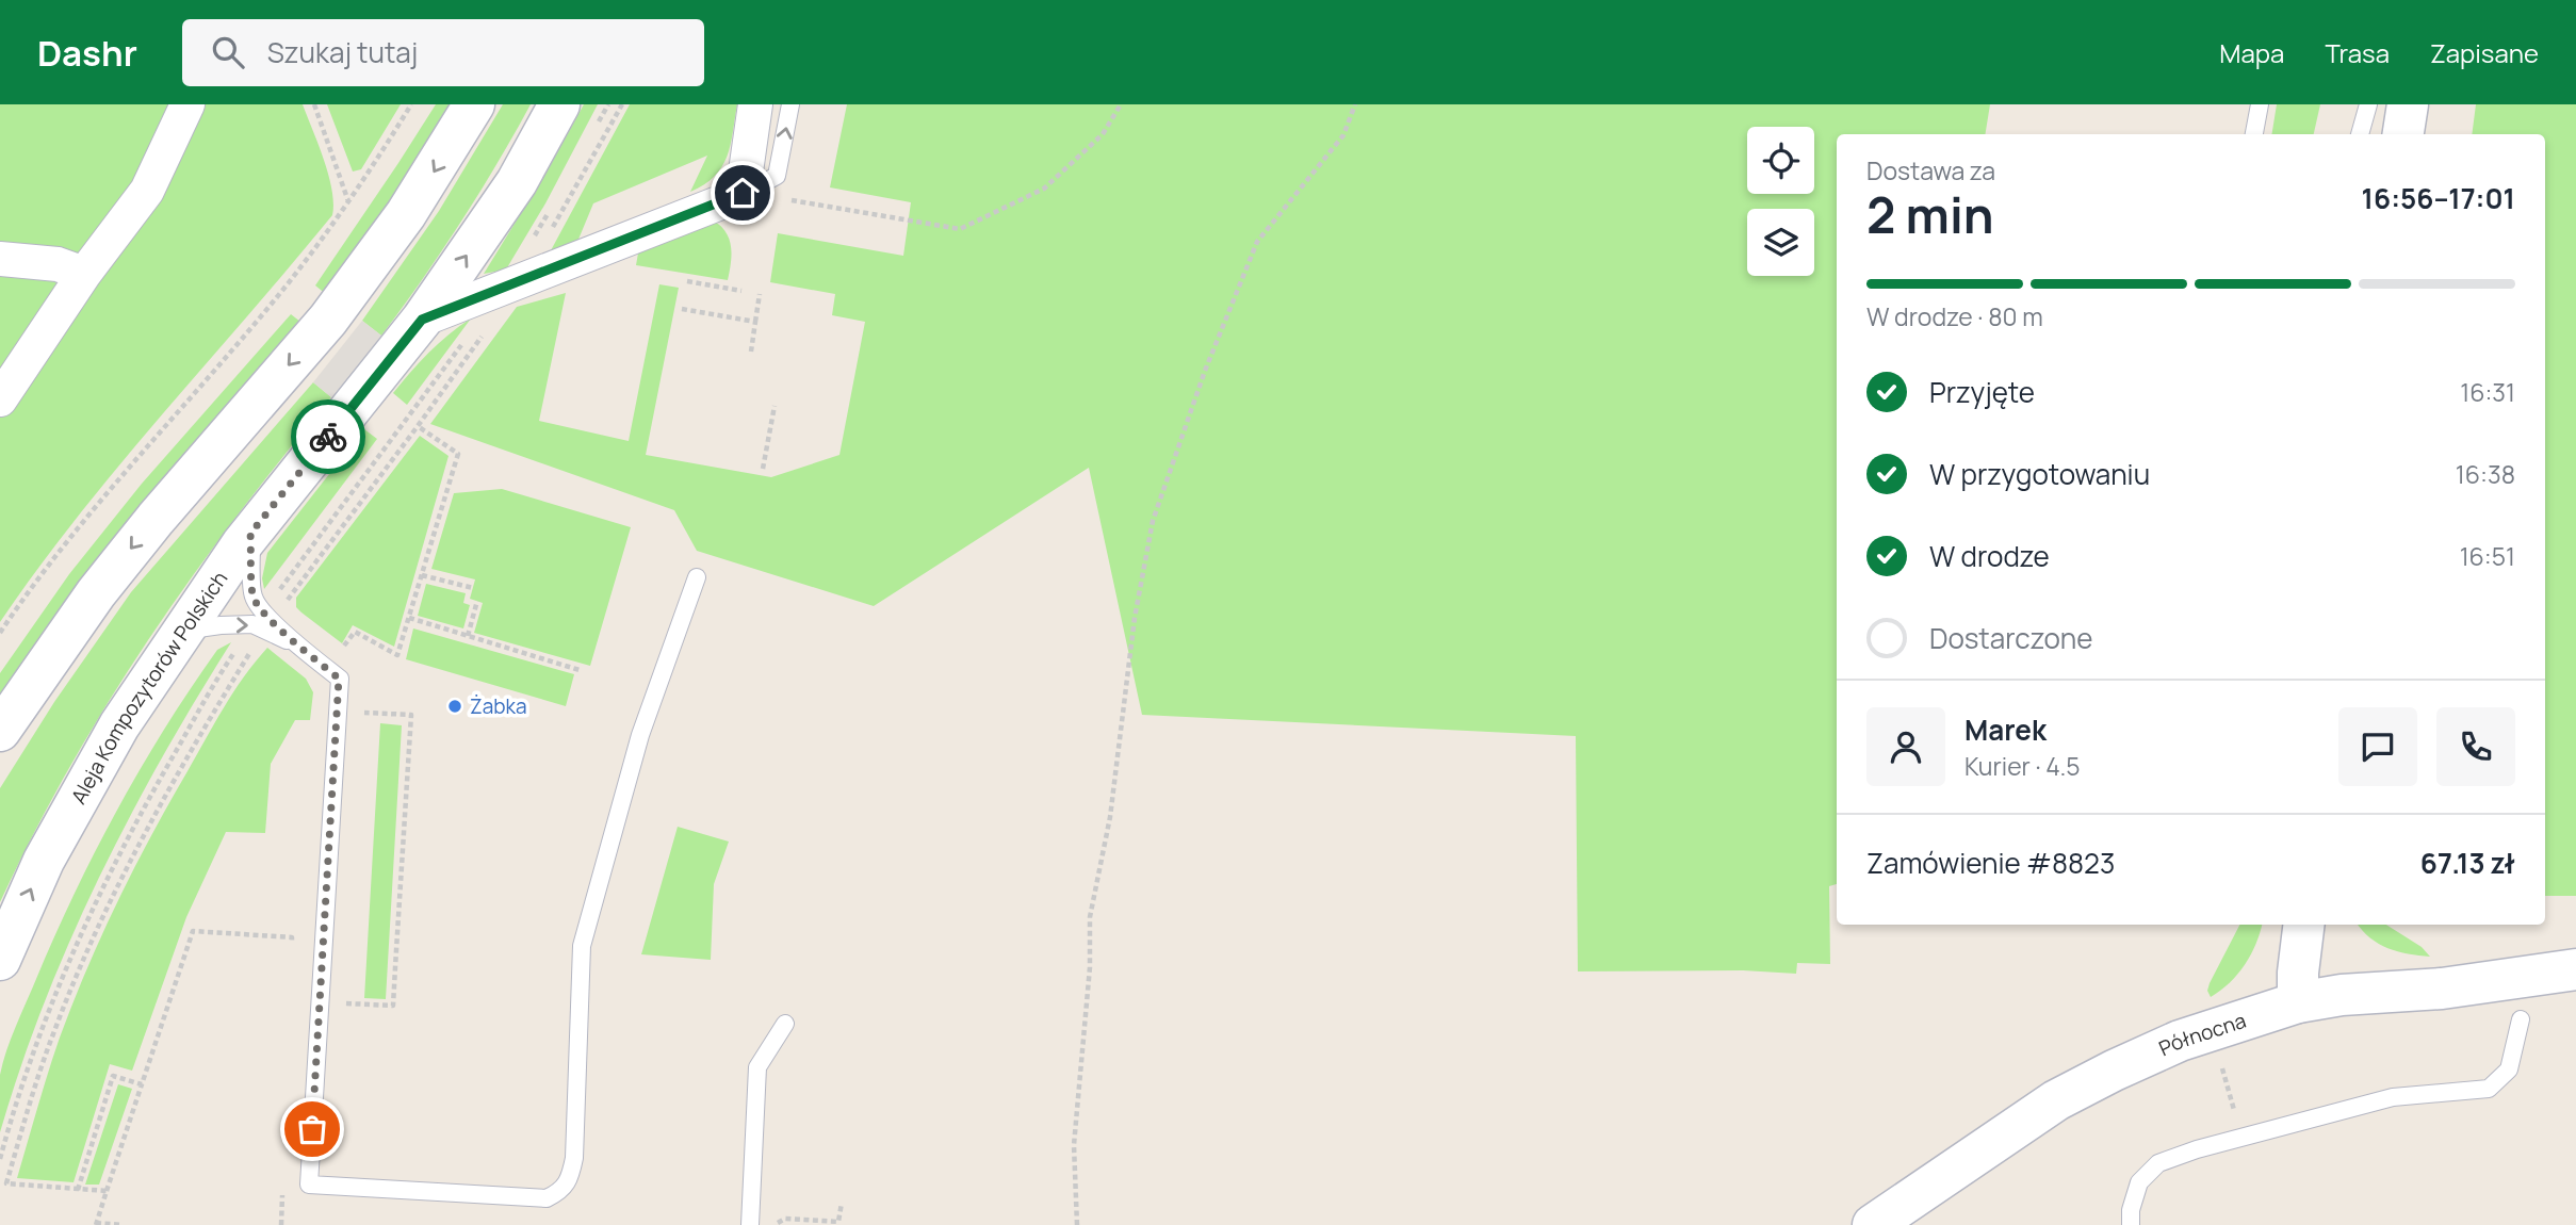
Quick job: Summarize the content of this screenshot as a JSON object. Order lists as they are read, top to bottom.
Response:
{
  "streets": {
    "street": ["Aleja Kompozytorów Polskich", "Północna"]
  },
  "places": ["Żabka"],
  "page": {
    "header": "Dashr",
    "search": "Szukaj tutaj",
    "nav": ["Mapa", "Trasa", "Zapisane"],
    "heading": ["2 min", "Dostawa za", "16:56–17:01"],
    "panel": [
      "Marek",
      "Kurier · 4.5",
      "Zamówienie #8823",
      "67.13 zł"
    ],
    "bar": "W drodze · 80 m",
    "list": [
      ["Przyjęte", "16:31"],
      ["W przygotowaniu", "16:38"],
      ["W drodze", "16:51"],
      "Dostarczone"
    ]
  }
}
